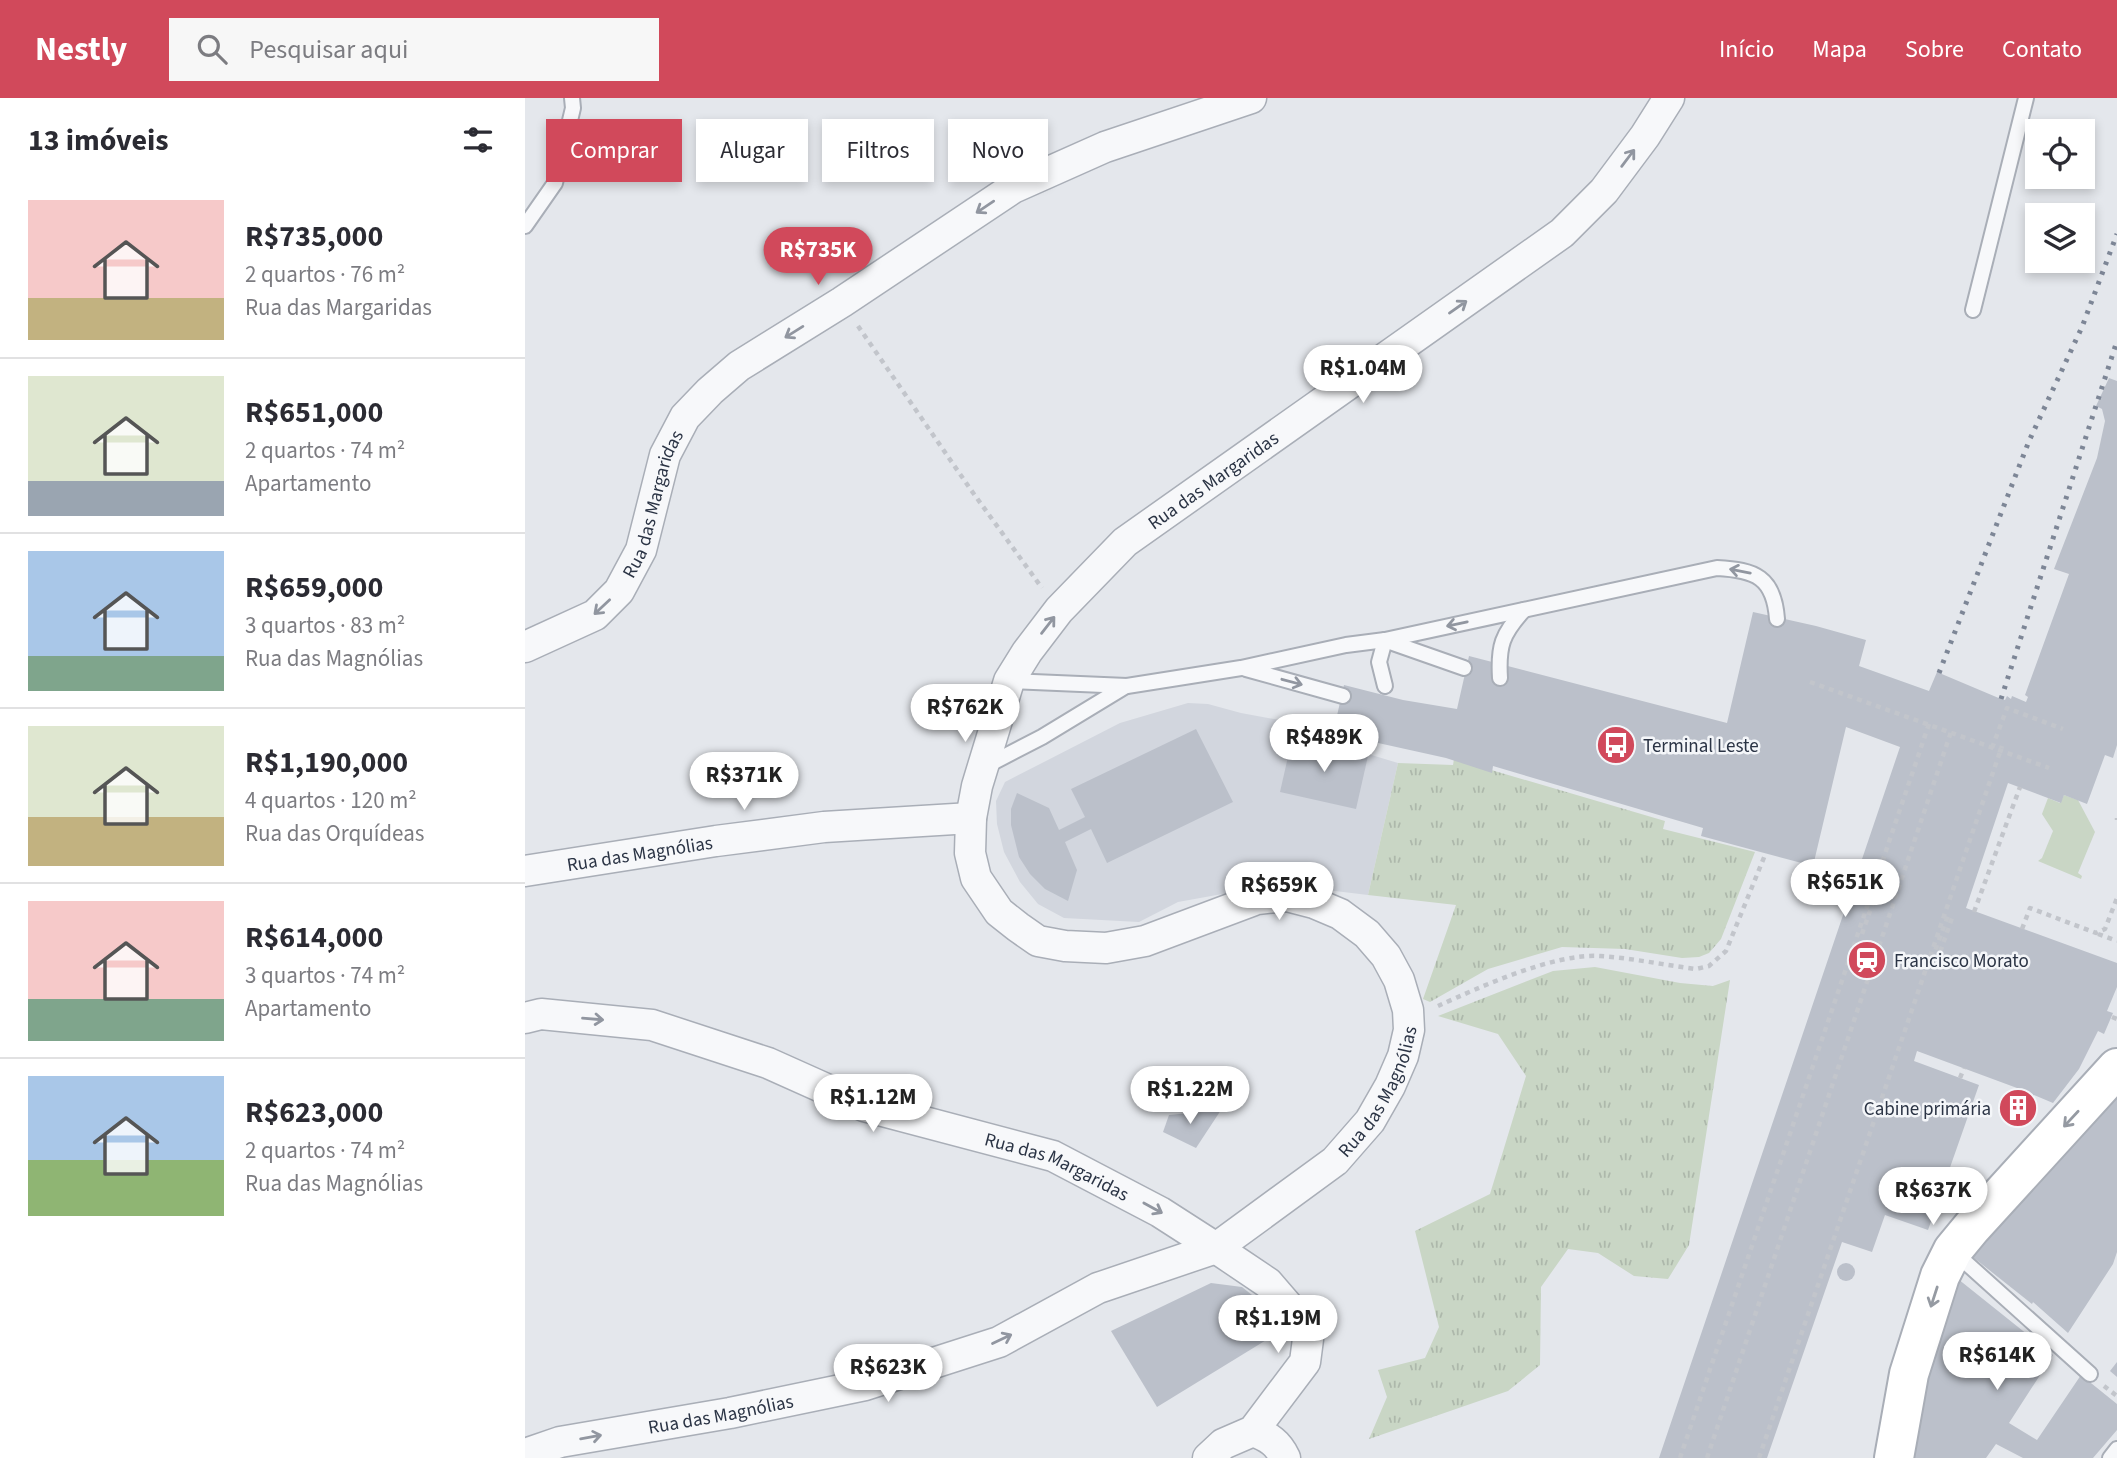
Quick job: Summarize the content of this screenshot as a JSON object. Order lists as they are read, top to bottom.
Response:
{
  "streets": {
    "street": ["Rua das Margaridas", "Rua das Magnólias"]
  },
  "crossings": [
    ["Rua das Margaridas", "Rua das Magnólias"]
  ],
  "places": {
    "bus stop": ["Terminal Leste"],
    "station": ["Francisco Morato"],
    "building": ["Cabine primária"]
  },
  "page": {
    "header": "Nestly",
    "search": "Pesquisar aqui",
    "nav": [
      "Início",
      "Mapa",
      "Sobre",
      "Contato"
    ],
    "heading": "13 imóveis",
    "chip": [
      "Comprar",
      "Alugar",
      "Filtros",
      "Novo"
    ],
    "list": [
      {
        "name": "R$735,000",
        "note": "2 quartos · 76 m² · Rua das Margaridas"
      },
      {
        "name": "R$651,000",
        "note": "2 quartos · 74 m² · Apartamento"
      },
      {
        "name": "R$659,000",
        "note": "3 quartos · 83 m² · Rua das Magnólias"
      },
      {
        "name": "R$1,190,000",
        "note": "4 quartos · 120 m² · Rua das Orquídeas"
      },
      {
        "name": "R$614,000",
        "note": "3 quartos · 74 m² · Apartamento"
      },
      {
        "name": "R$623,000",
        "note": "2 quartos · 74 m² · Rua das Magnólias"
      }
    ],
    "price": [
      "R$735K",
      "R$1.04M",
      "R$762K",
      "R$489K",
      "R$371K",
      "R$651K",
      "R$659K",
      "R$1.22M",
      "R$1.12M",
      "R$637K",
      "R$1.19M",
      "R$614K",
      "R$623K"
    ]
  }
}
